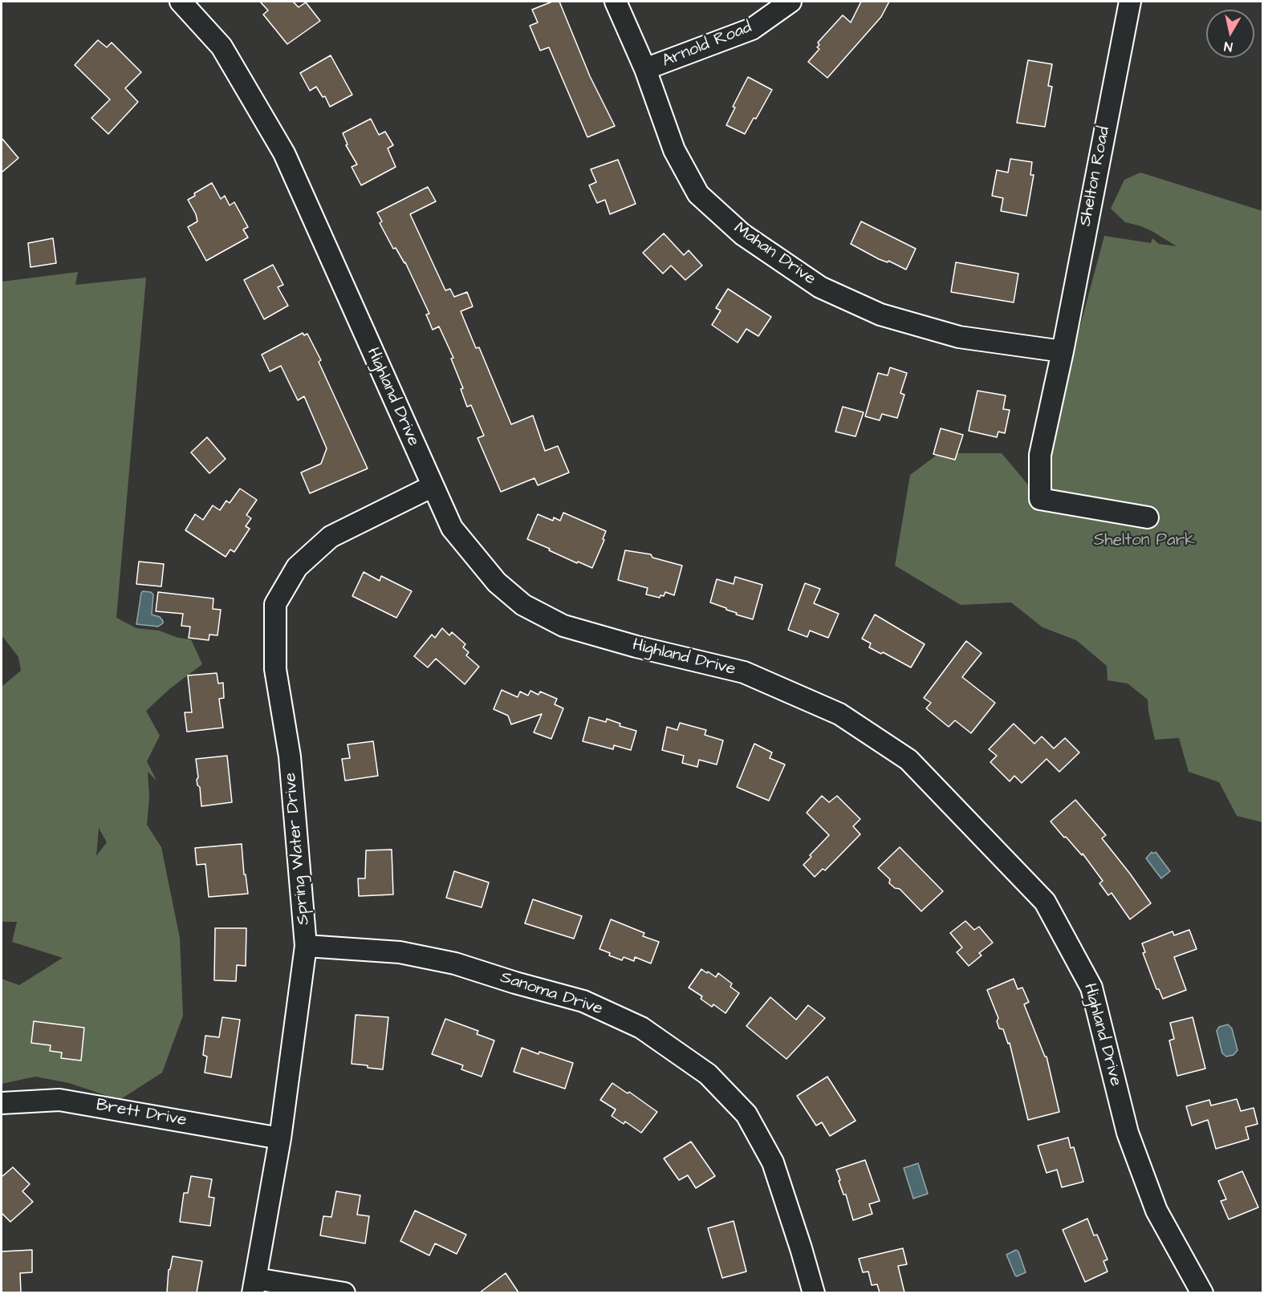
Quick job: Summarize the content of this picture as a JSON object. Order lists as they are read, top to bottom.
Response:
{
  "streets": {
    "street": [
      "Arnold Road",
      "Shelton Road",
      "Mahan Drive",
      "Highland Drive",
      "Spring Water Drive",
      "Sanoma Drive",
      "Brett Drive"
    ]
  },
  "crossings": [
    ["Arnold Road", "Mahan Drive"],
    ["Shelton Road", "Mahan Drive"],
    ["Highland Drive", "Spring Water Drive"],
    ["Spring Water Drive", "Sanoma Drive"],
    ["Spring Water Drive", "Brett Drive"]
  ],
  "parks": ["Shelton Park"],
  "north": "bottom"
}
